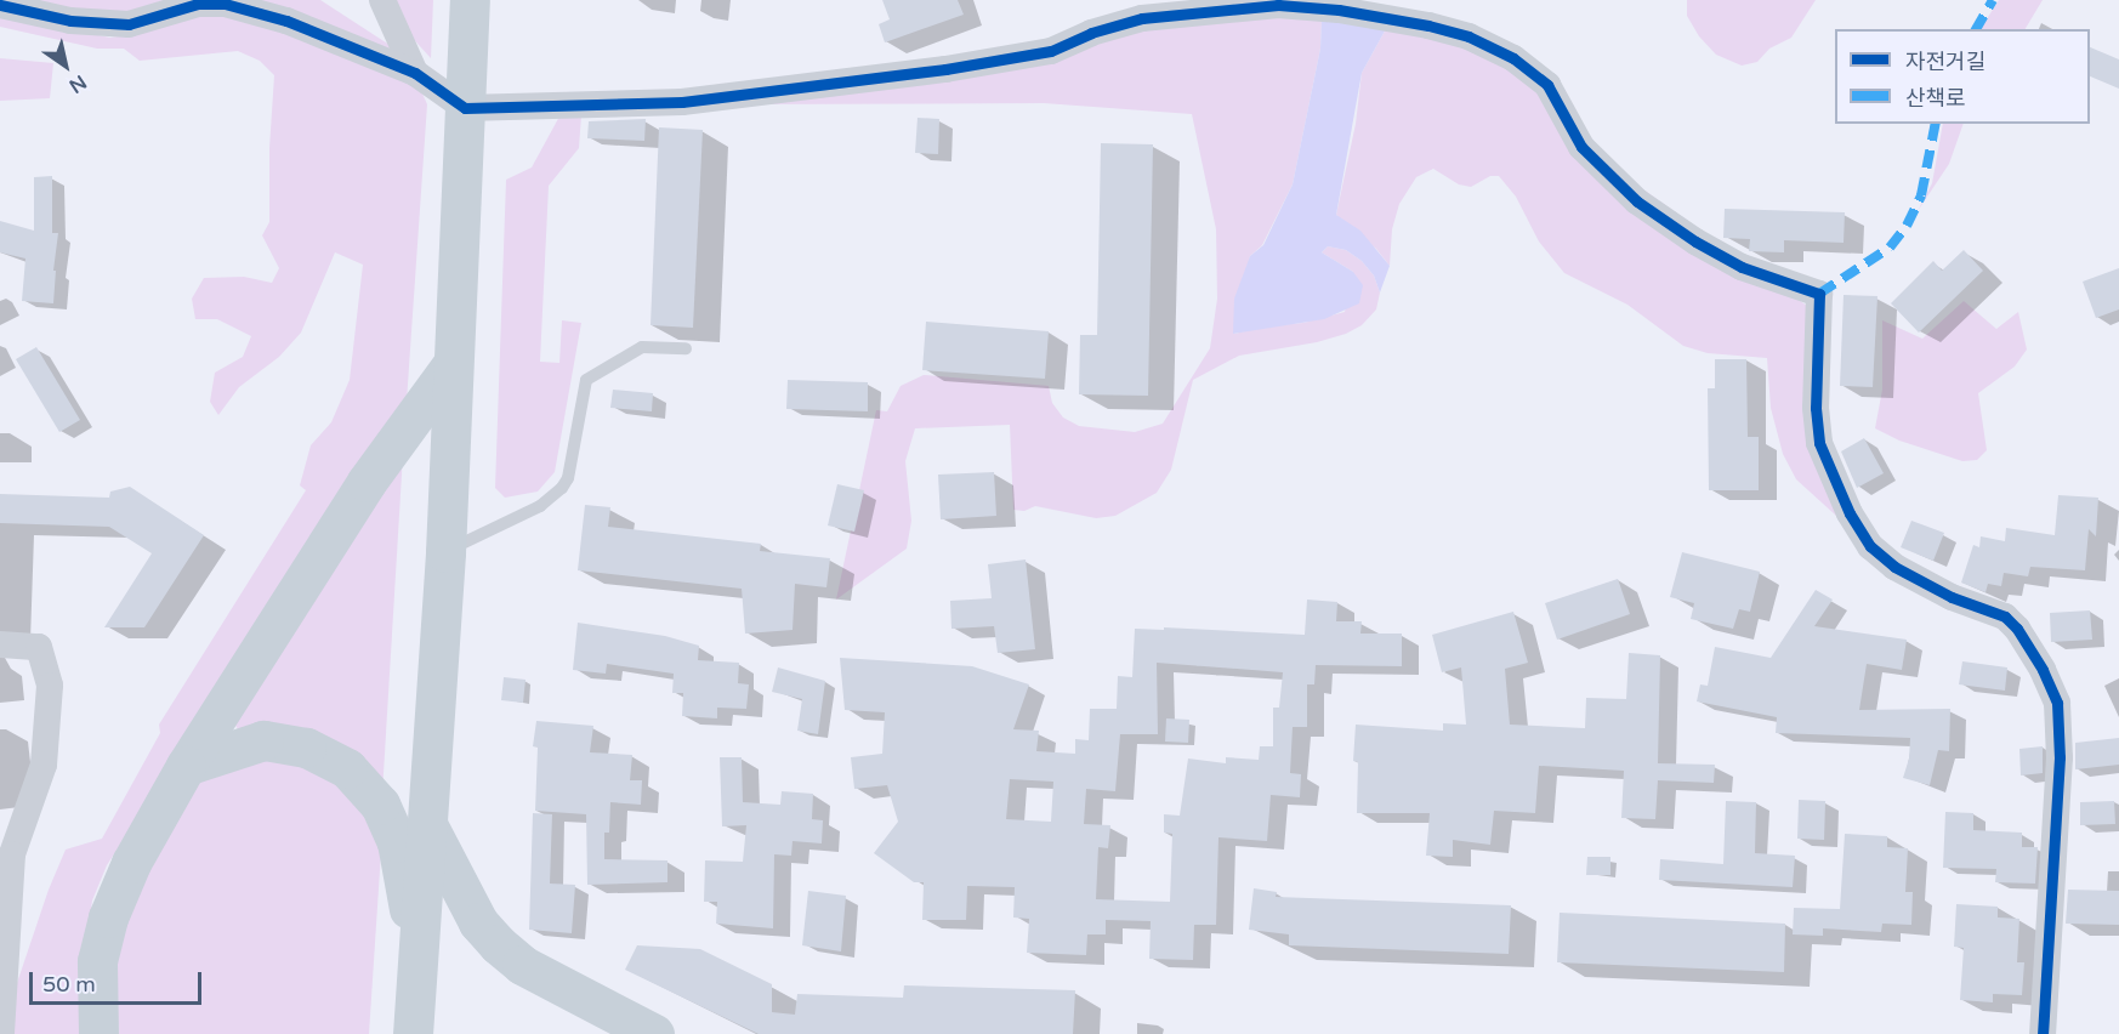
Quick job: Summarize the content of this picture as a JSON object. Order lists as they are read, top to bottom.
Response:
{
  "legend": ["자전거길", "산책로"],
  "scale_bar": "50 m",
  "north": "bottom right"
}
